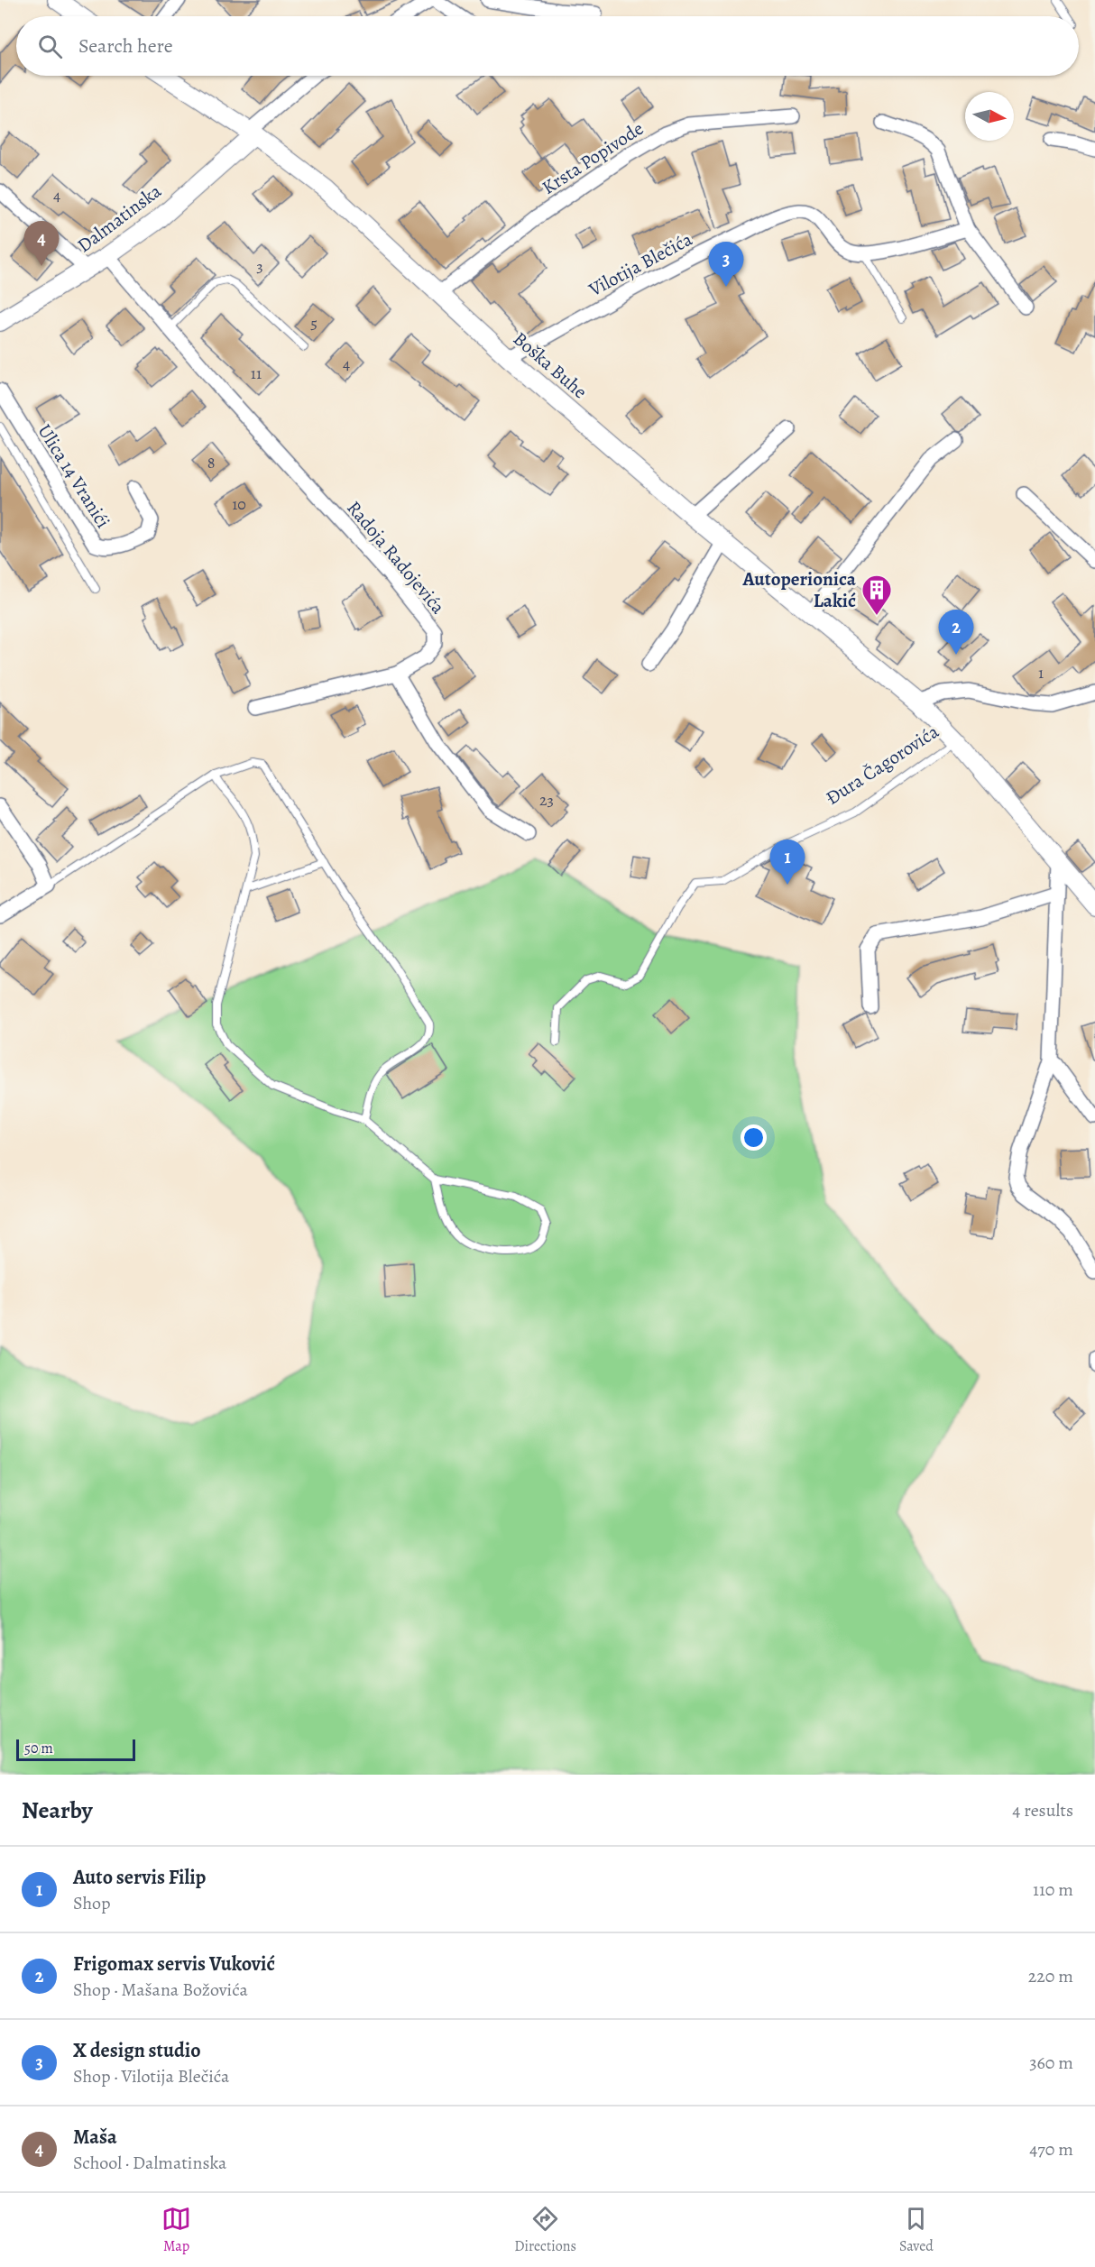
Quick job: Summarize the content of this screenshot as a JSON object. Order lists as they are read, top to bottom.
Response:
{
  "streets": {
    "street": [
      "Krsta Popivode",
      "Dalmatinska",
      "Vilotija Blečića",
      "Boška Buhe",
      "Ulica 14 Vranići",
      "Radoja Radojevića",
      "Đura Čagorovića"
    ]
  },
  "crossings": [
    ["Krsta Popivode", "Boška Buhe"],
    ["Dalmatinska", "Boška Buhe"],
    ["Dalmatinska", "Radoja Radojevića"],
    ["Vilotija Blečića", "Boška Buhe"],
    ["Boška Buhe", "Đura Čagorovića"]
  ],
  "places": {
    "building": ["Autoperionica Lakić"]
  },
  "house_numbers": [
    "4",
    "3",
    "5",
    "4",
    "11",
    "8",
    "10",
    "1",
    "23"
  ],
  "scale_bar": "50 m",
  "north": "right",
  "page": {
    "search": "Search here",
    "pins": [
      "4",
      "3",
      "2",
      "1"
    ],
    "scale": "50 m",
    "heading": ["Nearby", "4 results"],
    "list": [
      {
        "mark": "1",
        "name": "Auto servis Filip",
        "note": "Shop",
        "value": "110 m"
      },
      {
        "mark": "2",
        "name": "Frigomax servis Vuković",
        "note": "Shop · Mašana Božovića",
        "value": "220 m"
      },
      {
        "mark": "3",
        "name": "X design studio",
        "note": "Shop · Vilotija Blečića",
        "value": "360 m"
      },
      {
        "mark": "4",
        "name": "Maša",
        "note": "School · Dalmatinska",
        "value": "470 m"
      }
    ],
    "nav": ["Map", "Directions", "Saved"]
  }
}
